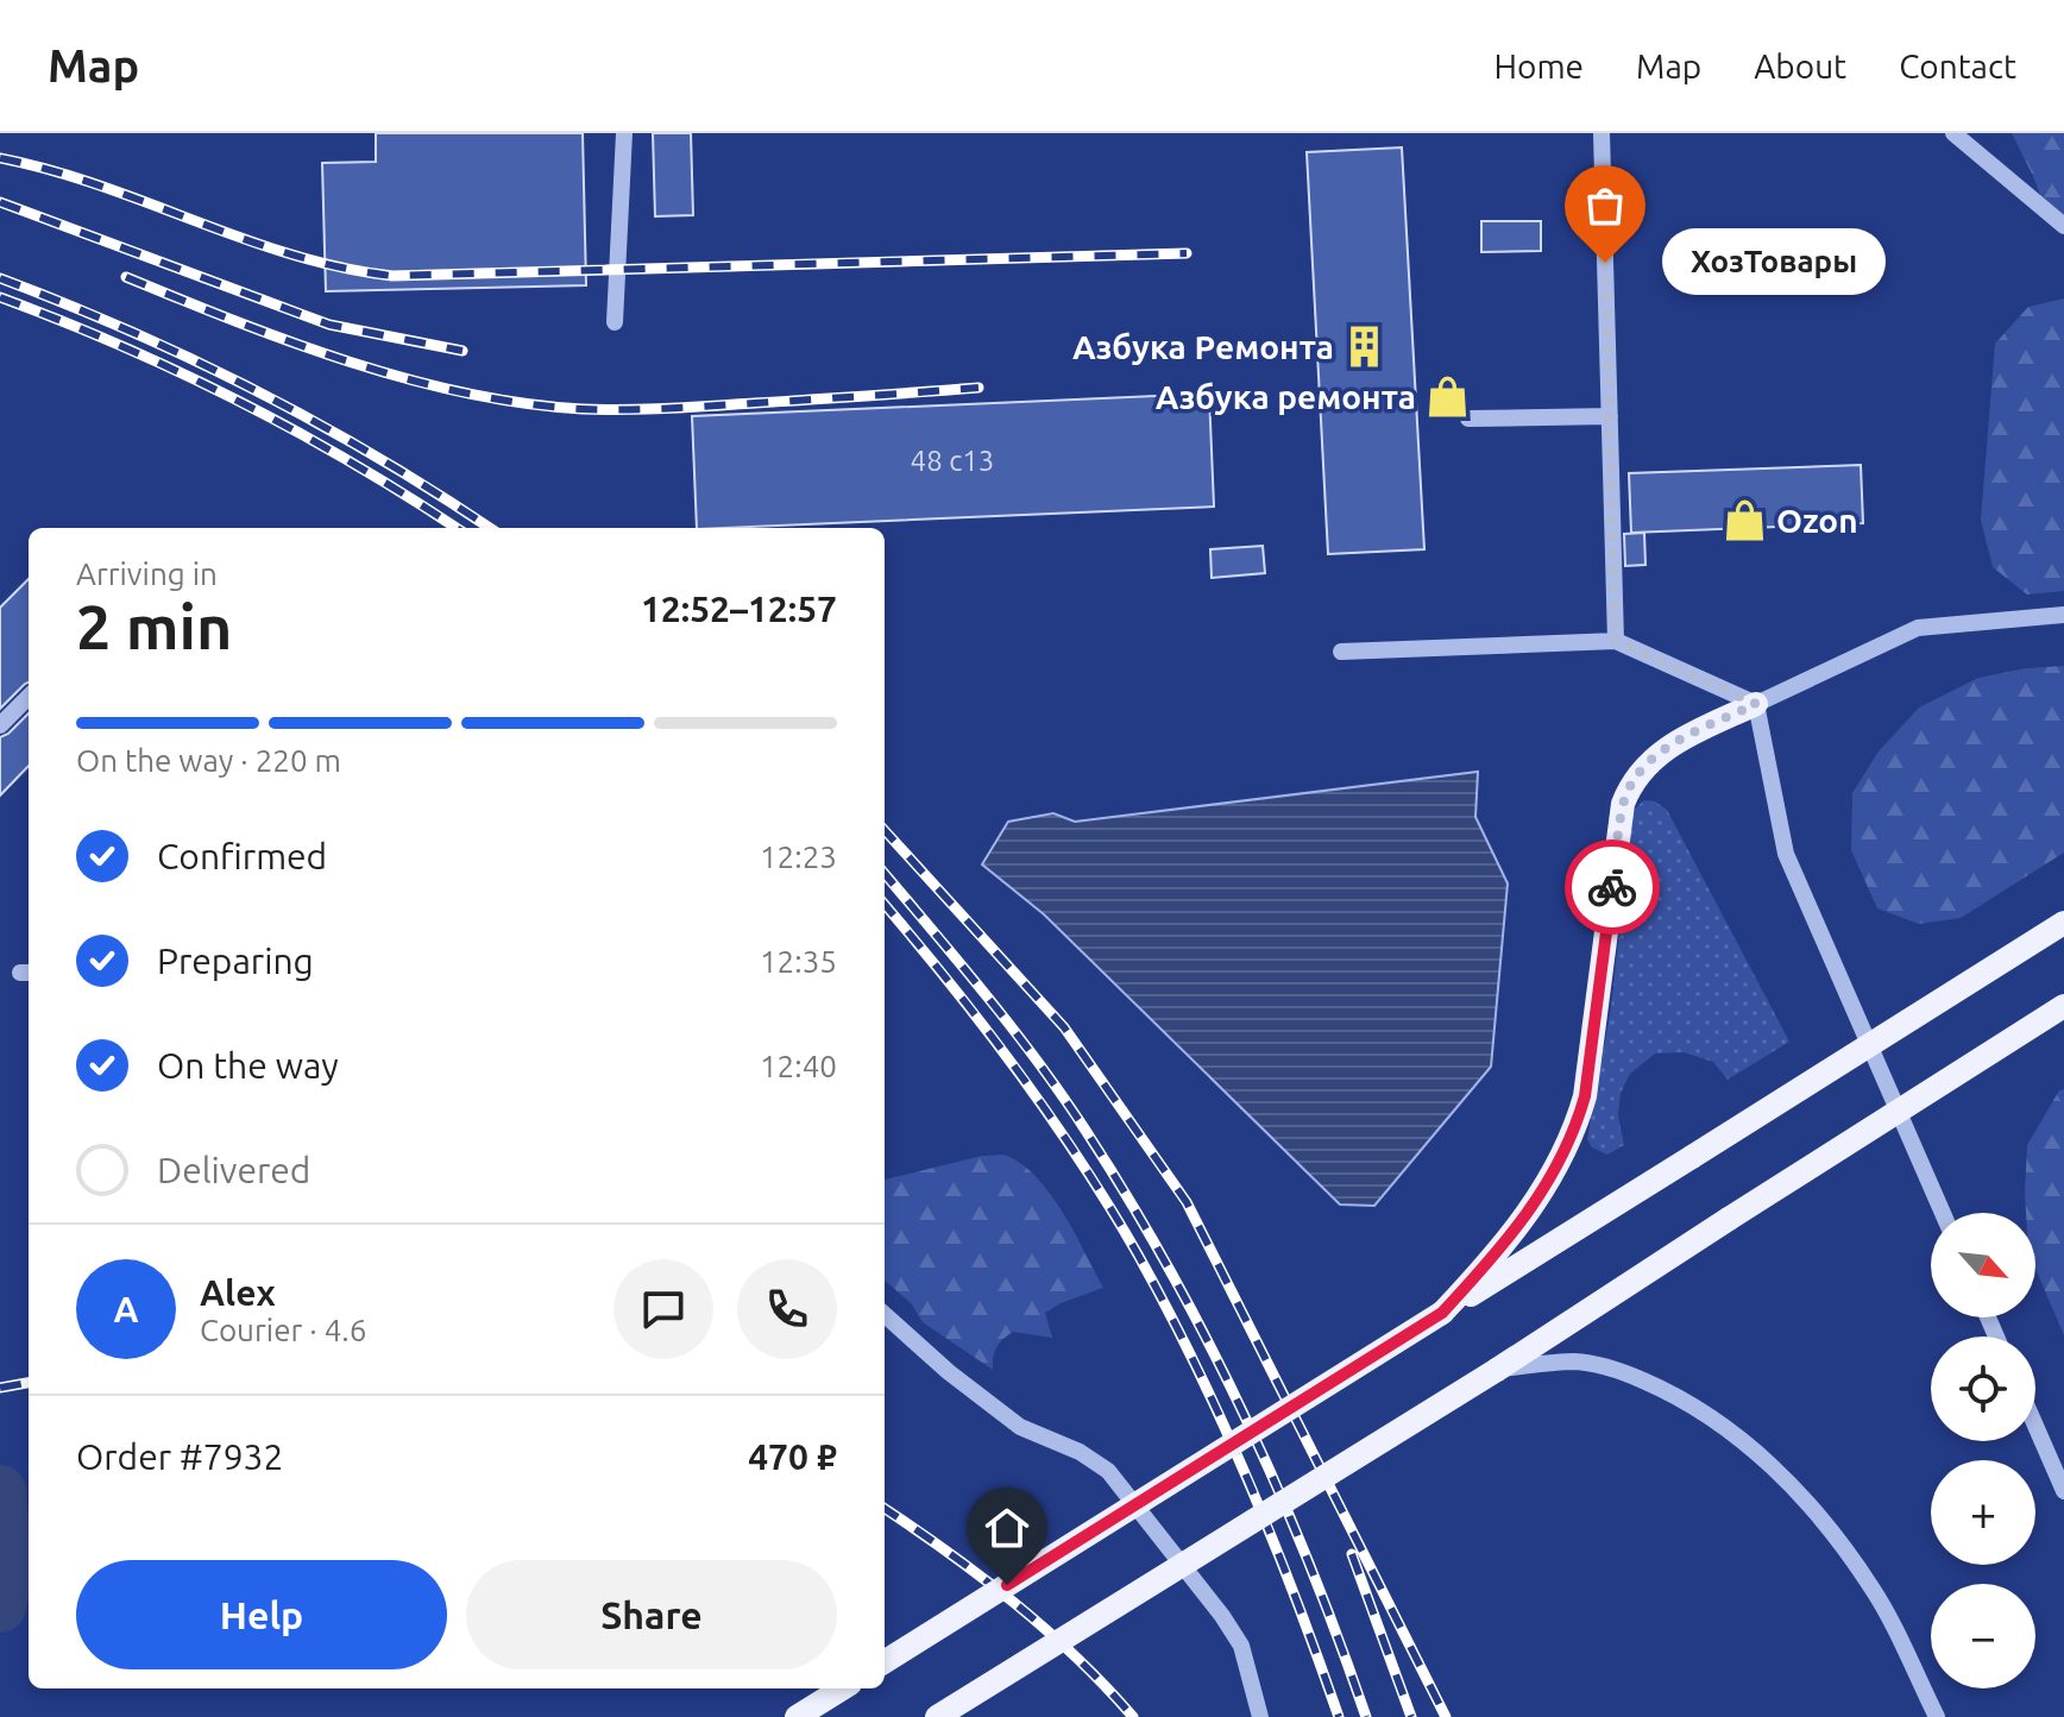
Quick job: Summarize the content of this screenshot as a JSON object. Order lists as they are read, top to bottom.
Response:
{
  "places": {
    "other": ["ХозТовары"],
    "building": ["Азбука Ремонта"],
    "shop": ["Азбука ремонта", "Ozon"]
  },
  "house_numbers": ["48 с13"],
  "north": "bottom right",
  "page": {
    "header": "Map",
    "nav": [
      "Home",
      "Map",
      "About",
      "Contact"
    ],
    "bubble": "ХозТовары",
    "heading": ["2 min", "Arriving in", "12:52–12:57"],
    "panel": [
      "Alex",
      "Courier · 4.6",
      "Order #7932",
      "470 ₽"
    ],
    "bar": "On the way · 220 m",
    "list": [
      ["Confirmed", "12:23"],
      ["Preparing", "12:35"],
      ["On the way", "12:40"],
      "Delivered"
    ],
    "map_buttons": ["+", "−"],
    "round": "A",
    "buttons": ["Help", "Share"]
  }
}
